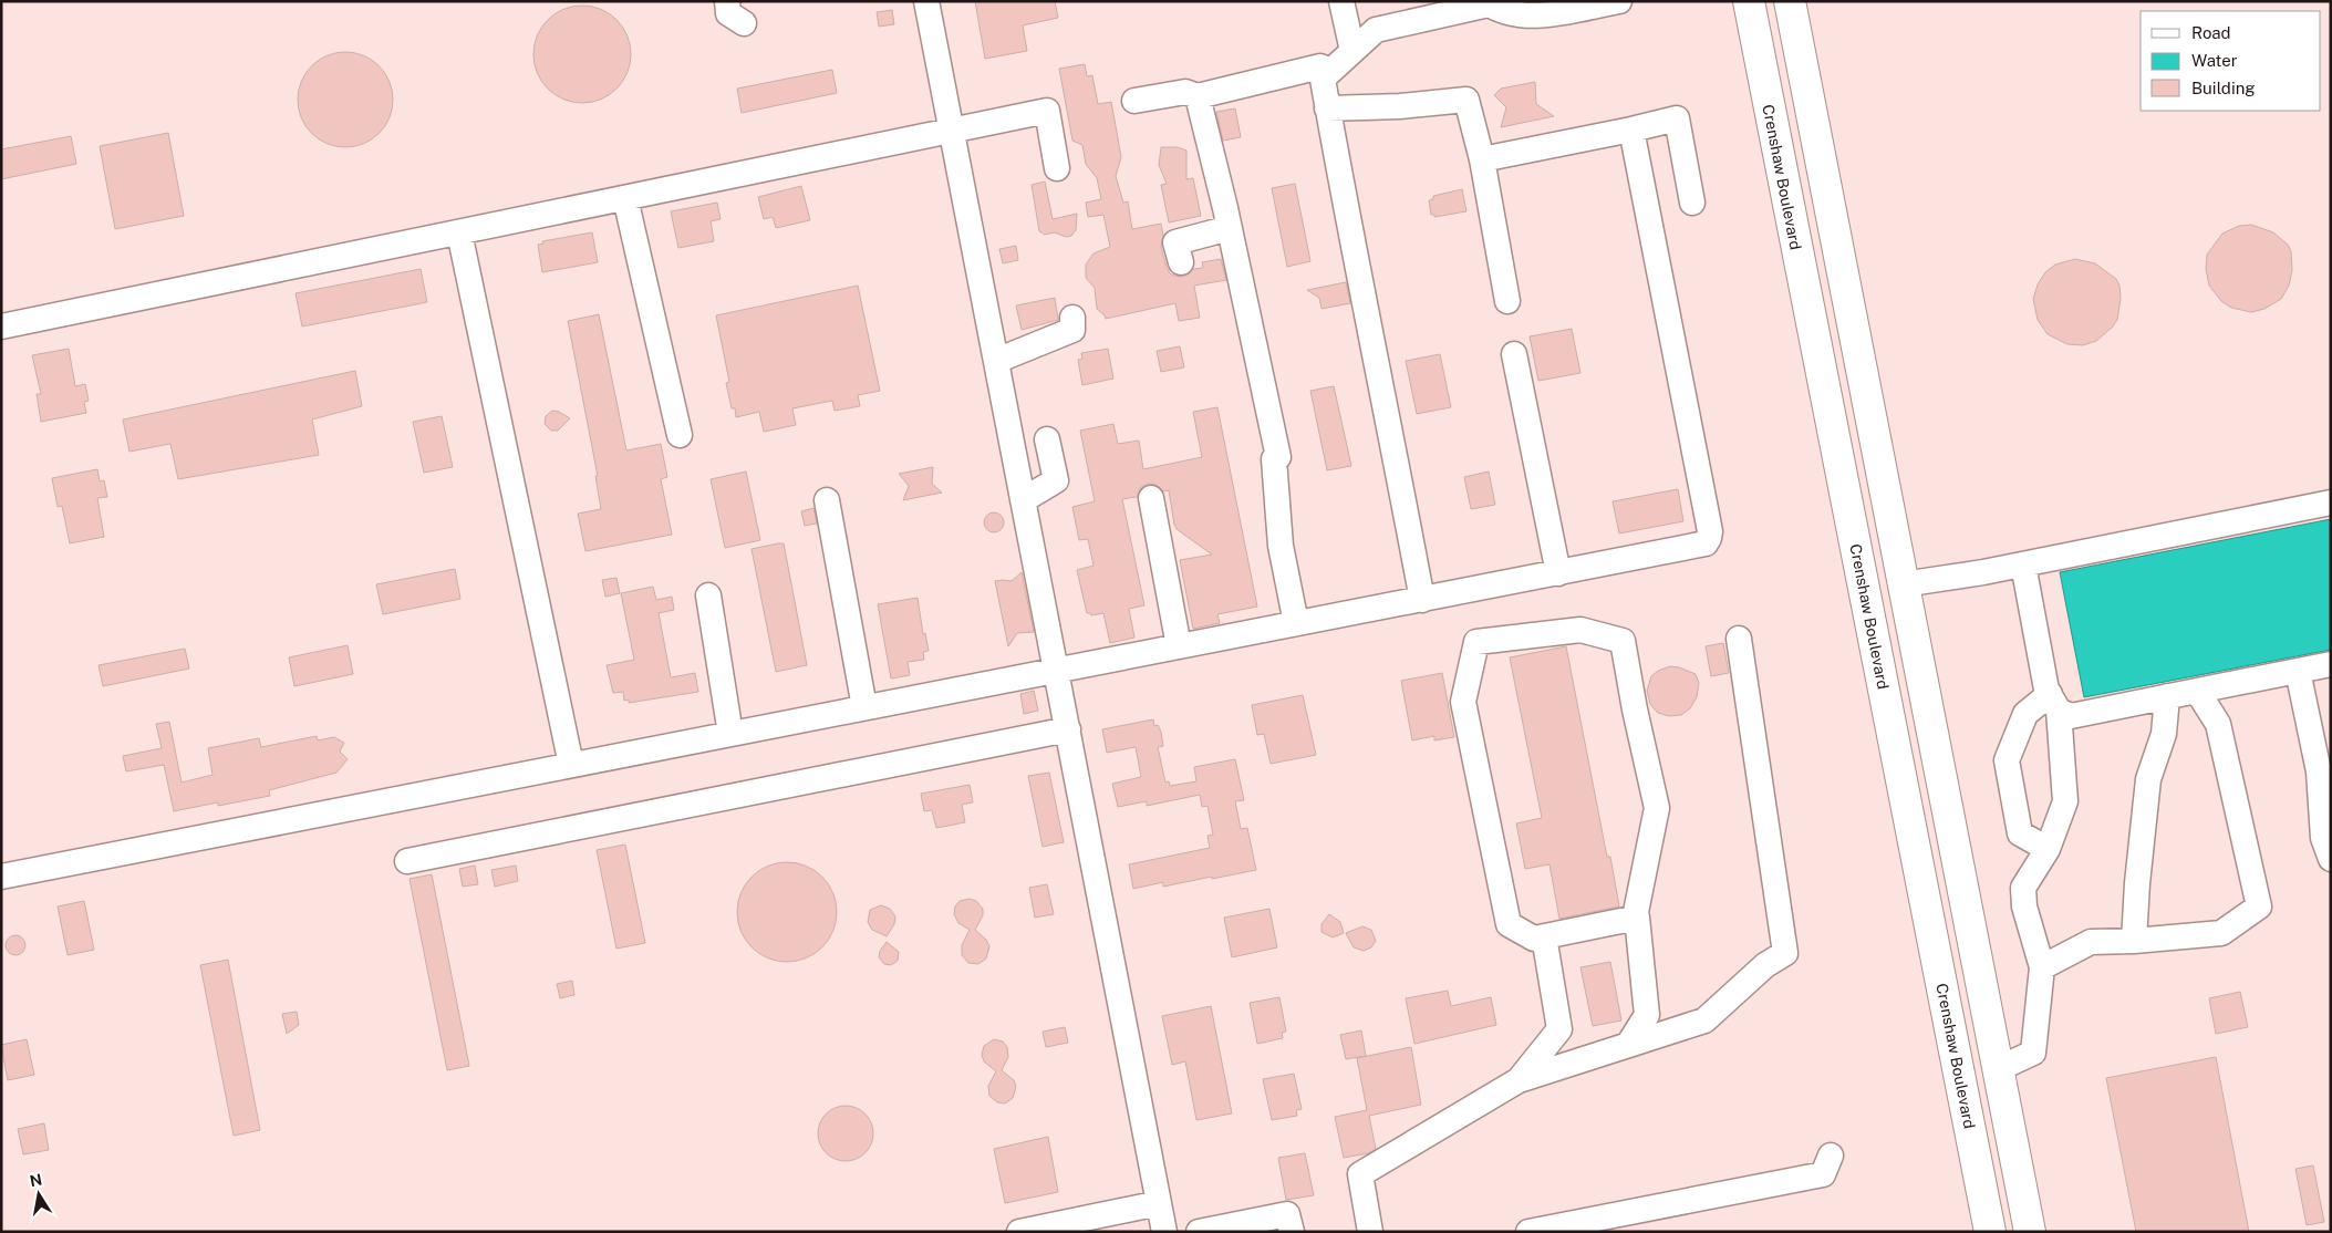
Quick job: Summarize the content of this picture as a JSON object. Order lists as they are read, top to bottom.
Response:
{
  "streets": {
    "main road": ["Crenshaw Boulevard"]
  },
  "legend": ["Road", "Water", "Building"],
  "north": "top"
}
